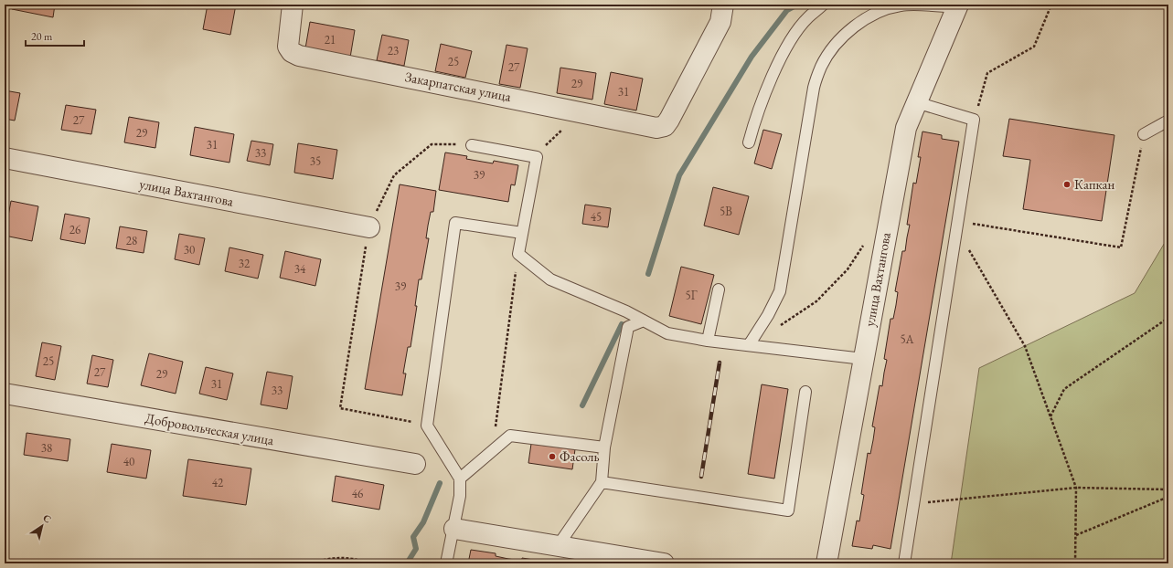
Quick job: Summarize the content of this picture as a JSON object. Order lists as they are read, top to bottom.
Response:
{
  "streets": {
    "street": ["Закарпатская улица", "улица Вахтангова", "Добровольческая улица"]
  },
  "places": ["Капкан", "Фасоль"],
  "house_numbers": [
    "21",
    "23",
    "25",
    "27",
    "29",
    "31",
    "27",
    "29",
    "31",
    "33",
    "35",
    "39",
    "5В",
    "45",
    "26",
    "28",
    "30",
    "32",
    "34",
    "39",
    "5Г",
    "5А",
    "25",
    "27",
    "29",
    "31",
    "33",
    "38",
    "40",
    "42",
    "46"
  ],
  "scale_bar": "20 m",
  "north": "top right"
}
